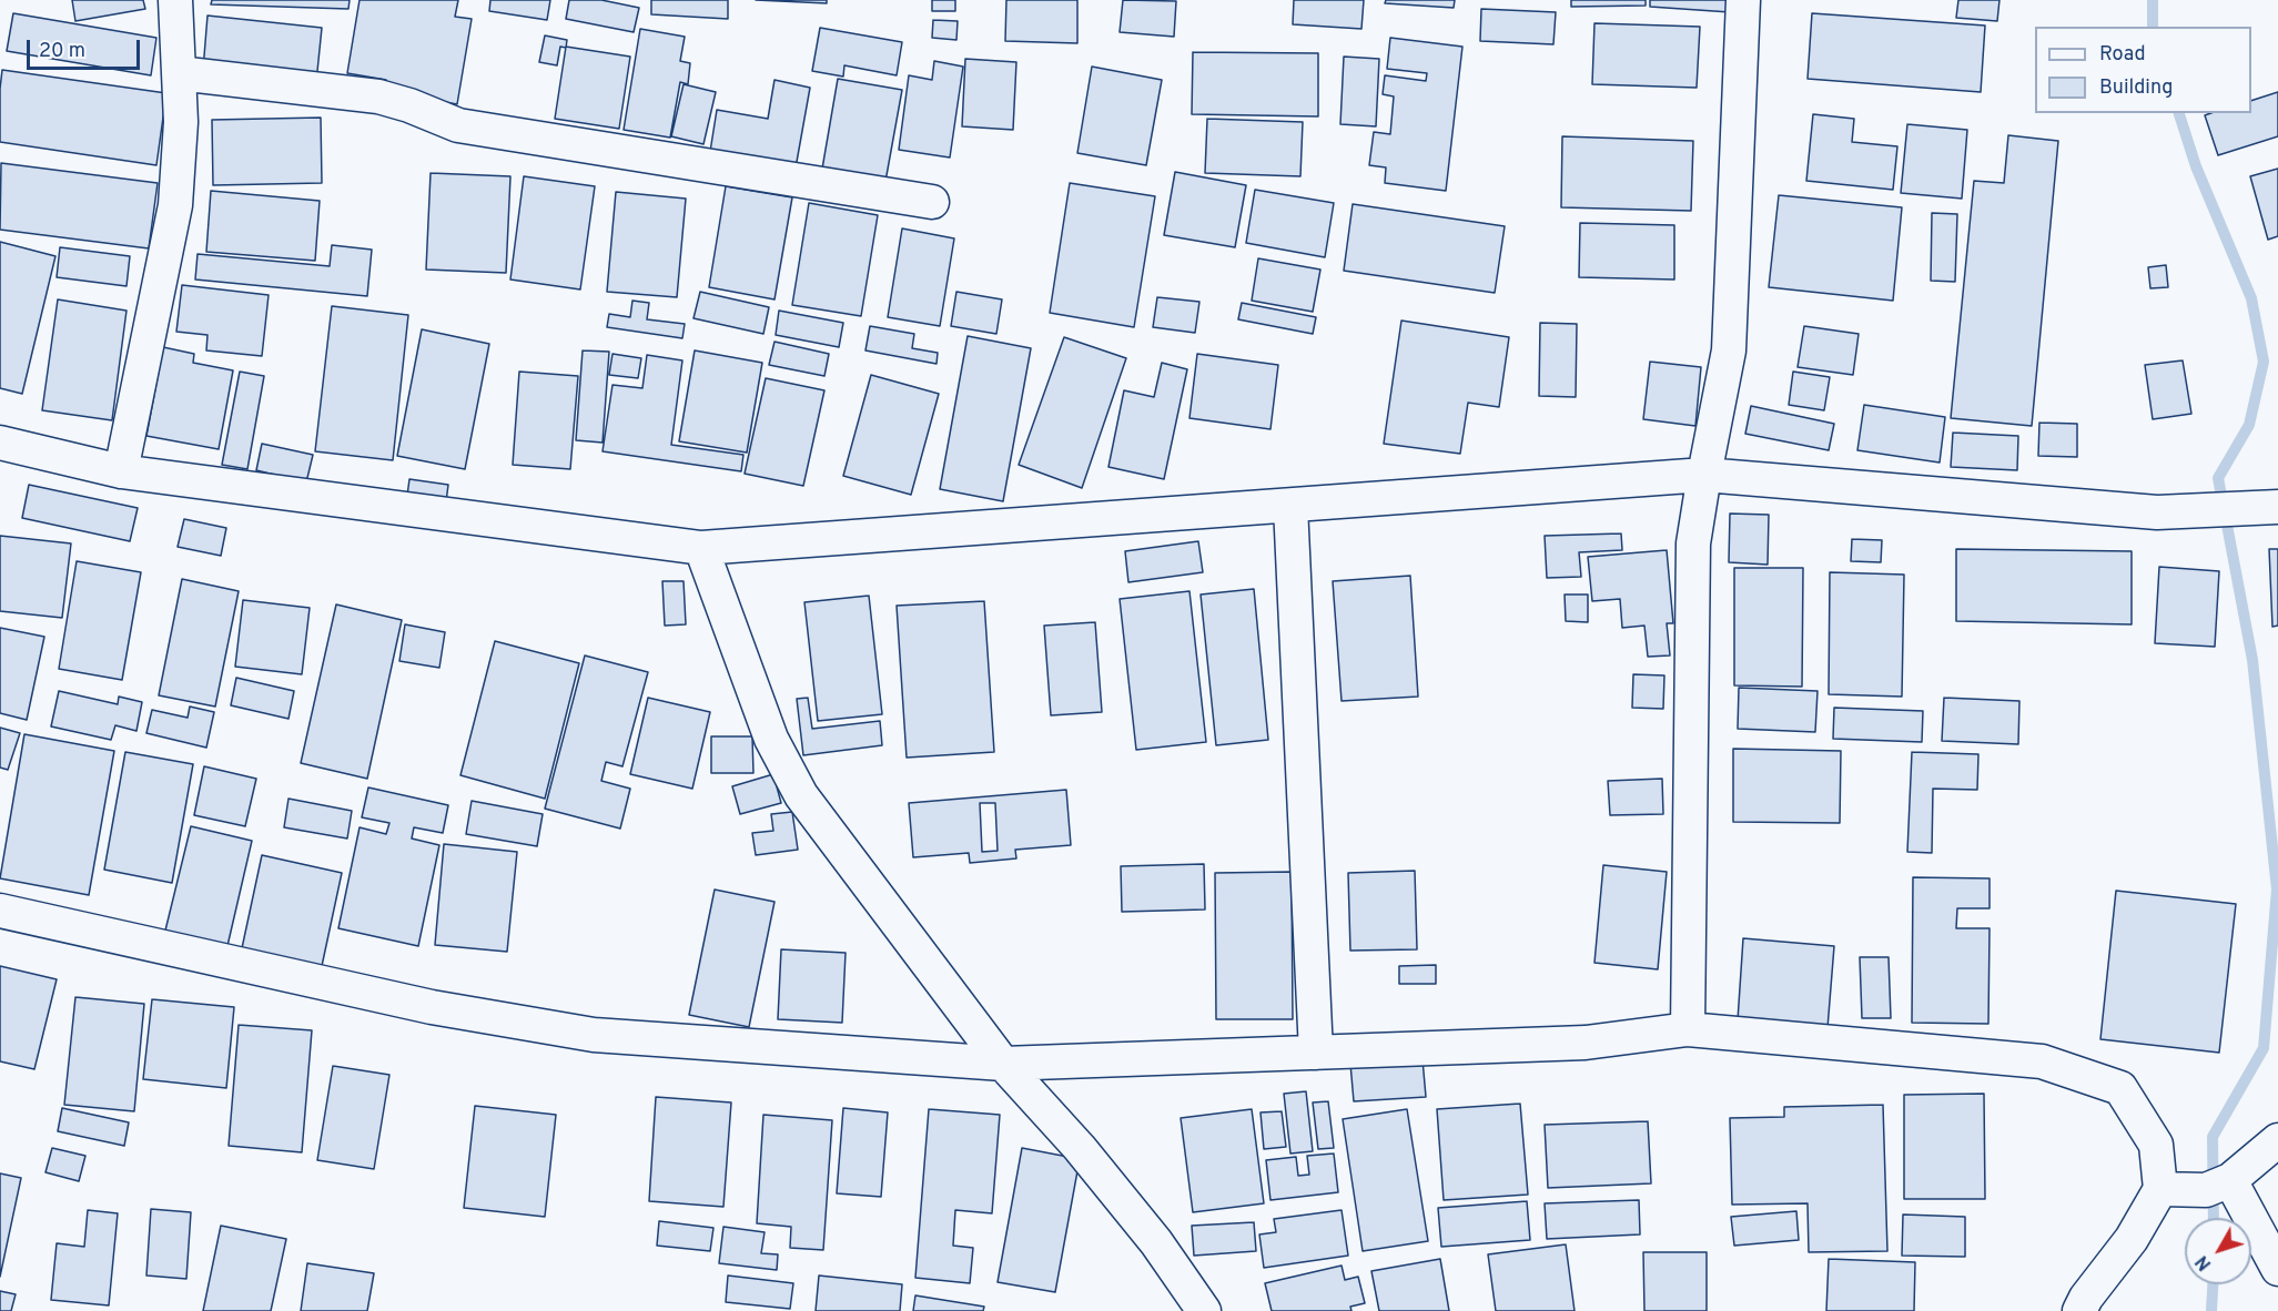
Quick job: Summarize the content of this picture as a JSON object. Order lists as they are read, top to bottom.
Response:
{
  "legend": ["Road", "Building"],
  "scale_bar": "20 m",
  "north": "bottom left"
}
